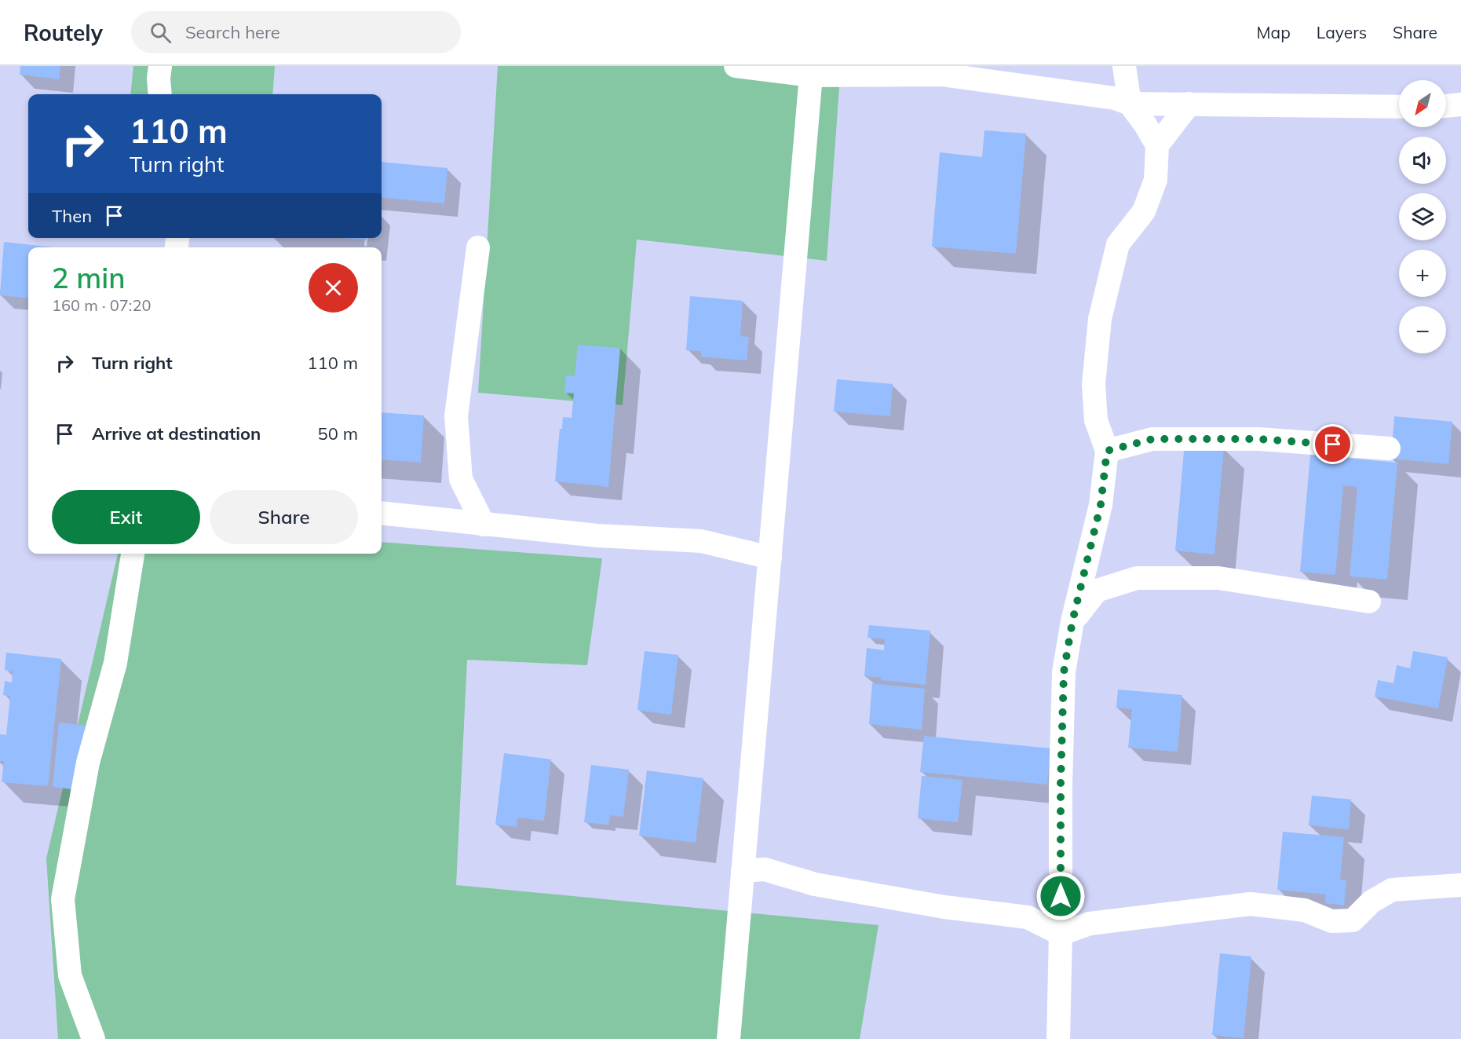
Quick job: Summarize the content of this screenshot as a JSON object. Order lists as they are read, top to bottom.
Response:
{
  "north": "bottom left",
  "page": {
    "header": "Routely",
    "search": "Search here",
    "nav": ["Map", "Layers", "Share"],
    "map_buttons": ["+", "−"],
    "turn": ["110 m", "Turn right"],
    "then": "Then",
    "heading": ["2 min", "160 m · 07:20"],
    "list": [
      {
        "name": "Turn right",
        "value": "110 m"
      },
      {
        "name": "Arrive at destination",
        "value": "50 m"
      }
    ],
    "buttons": ["Exit", "Share"]
  }
}
